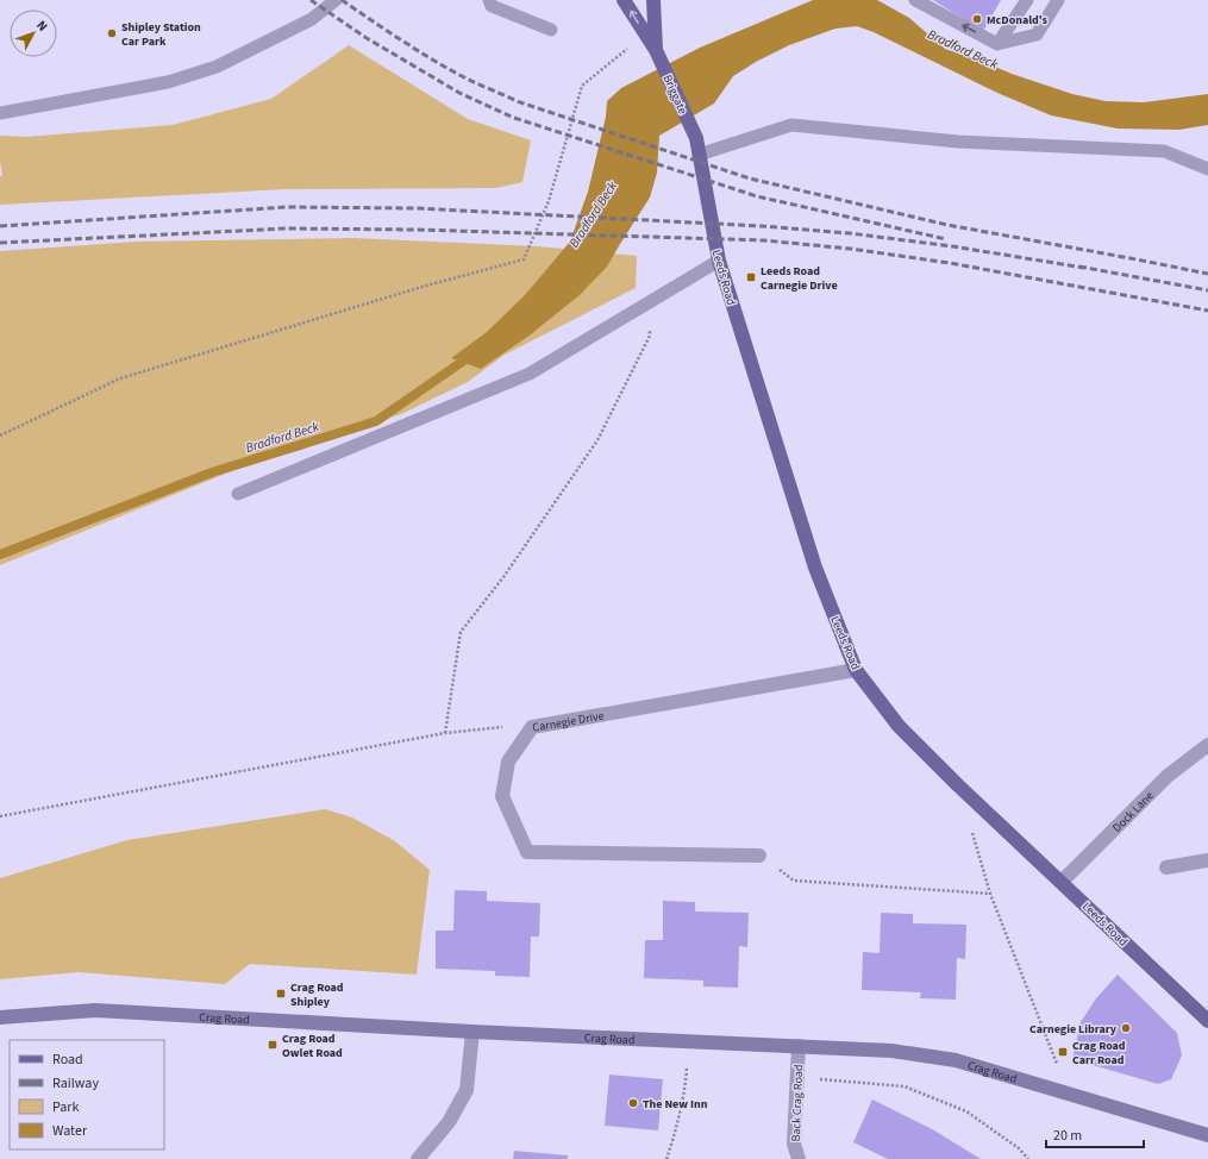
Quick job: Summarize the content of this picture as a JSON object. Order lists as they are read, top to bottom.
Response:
{
  "streets": {
    "main road": ["Briggate", "Leeds Road", "Crag Road"],
    "street": ["Carnegie Drive", "Dock Lane", "Back Crag Road"]
  },
  "crossings": [
    ["Briggate", "Leeds Road"],
    ["Leeds Road", "Carnegie Drive"],
    ["Leeds Road", "Dock Lane"],
    ["Crag Road", "Back Crag Road"]
  ],
  "water": ["Bradford Beck"],
  "places": {
    "other": [
      "McDonald's",
      "Shipley Station Car Park",
      "Carnegie Library",
      "The New Inn"
    ],
    "transit": [
      "Leeds Road Carnegie Drive",
      "Crag Road Shipley",
      "Crag Road Owlet Road",
      "Crag Road Carr Road"
    ]
  },
  "legend": [
    "Road",
    "Railway",
    "Park",
    "Water"
  ],
  "scale_bar": "20 m",
  "north": "top right"
}
